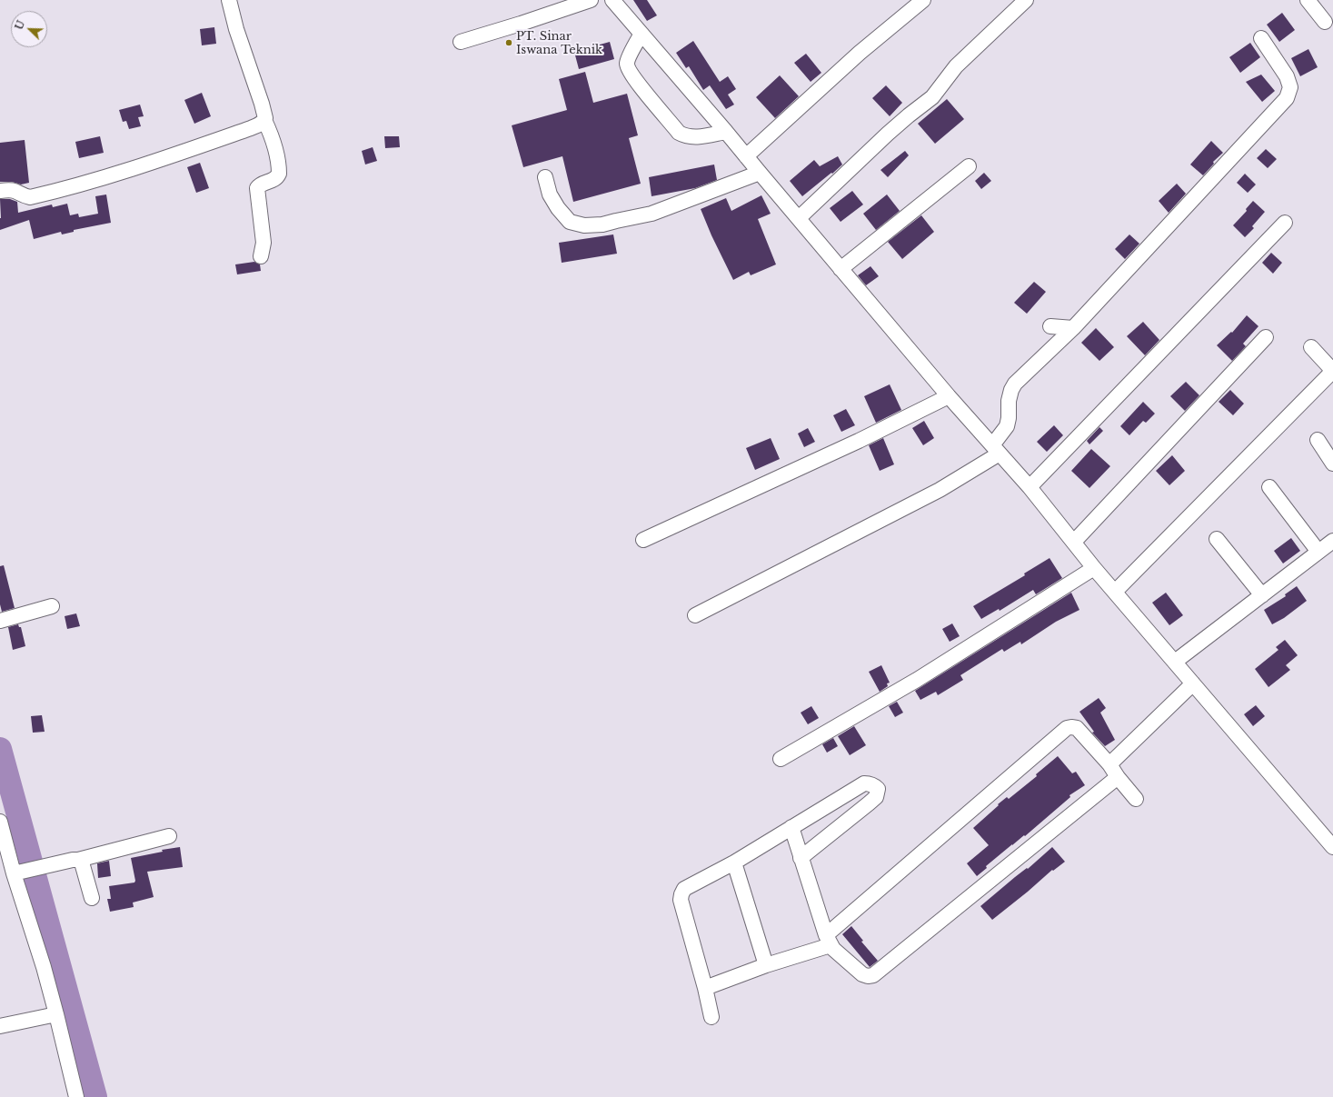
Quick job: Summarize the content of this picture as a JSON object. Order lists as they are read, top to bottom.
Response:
{
  "places": ["PT. Sinar Iswana Teknik"],
  "north": "top left"
}
